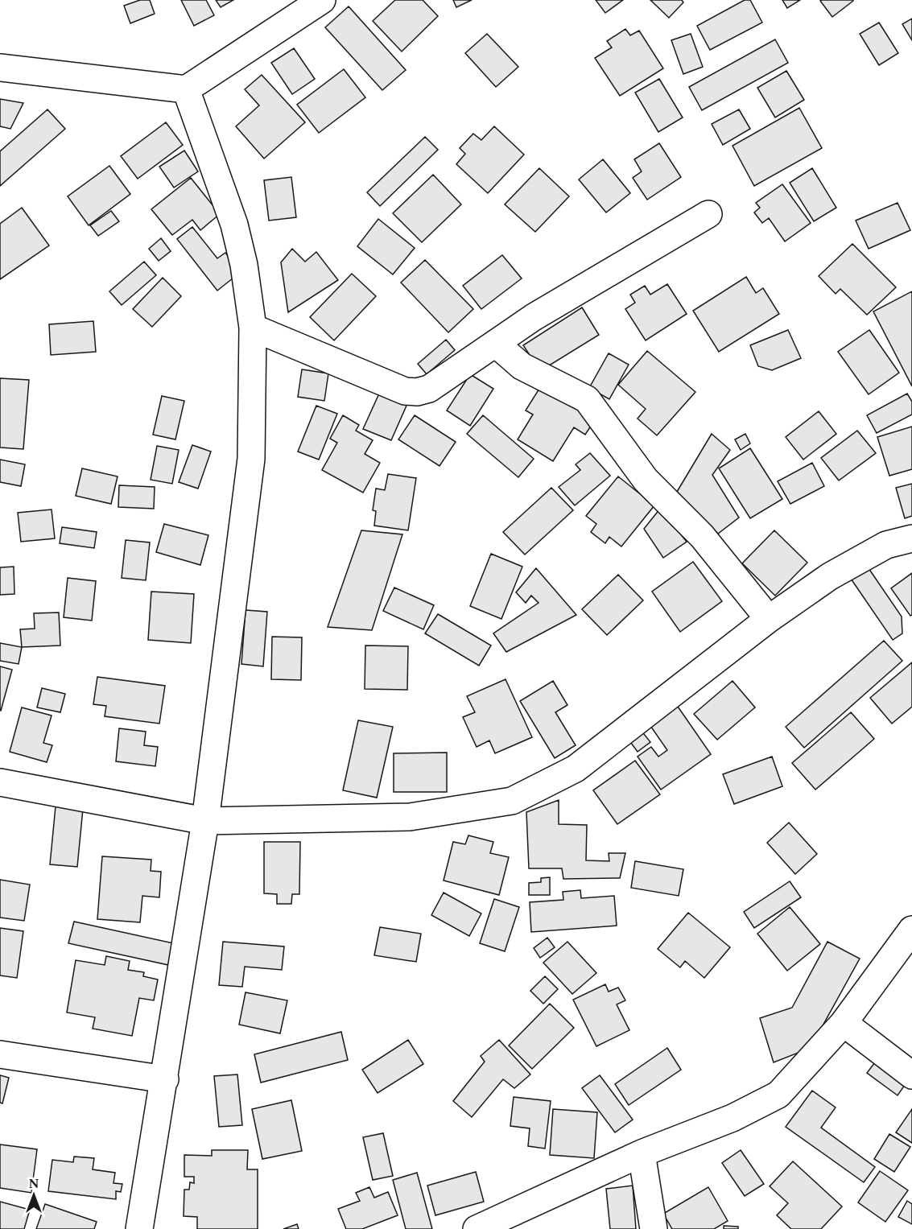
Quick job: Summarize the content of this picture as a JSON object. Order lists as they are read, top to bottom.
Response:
{
  "north": "top"
}
